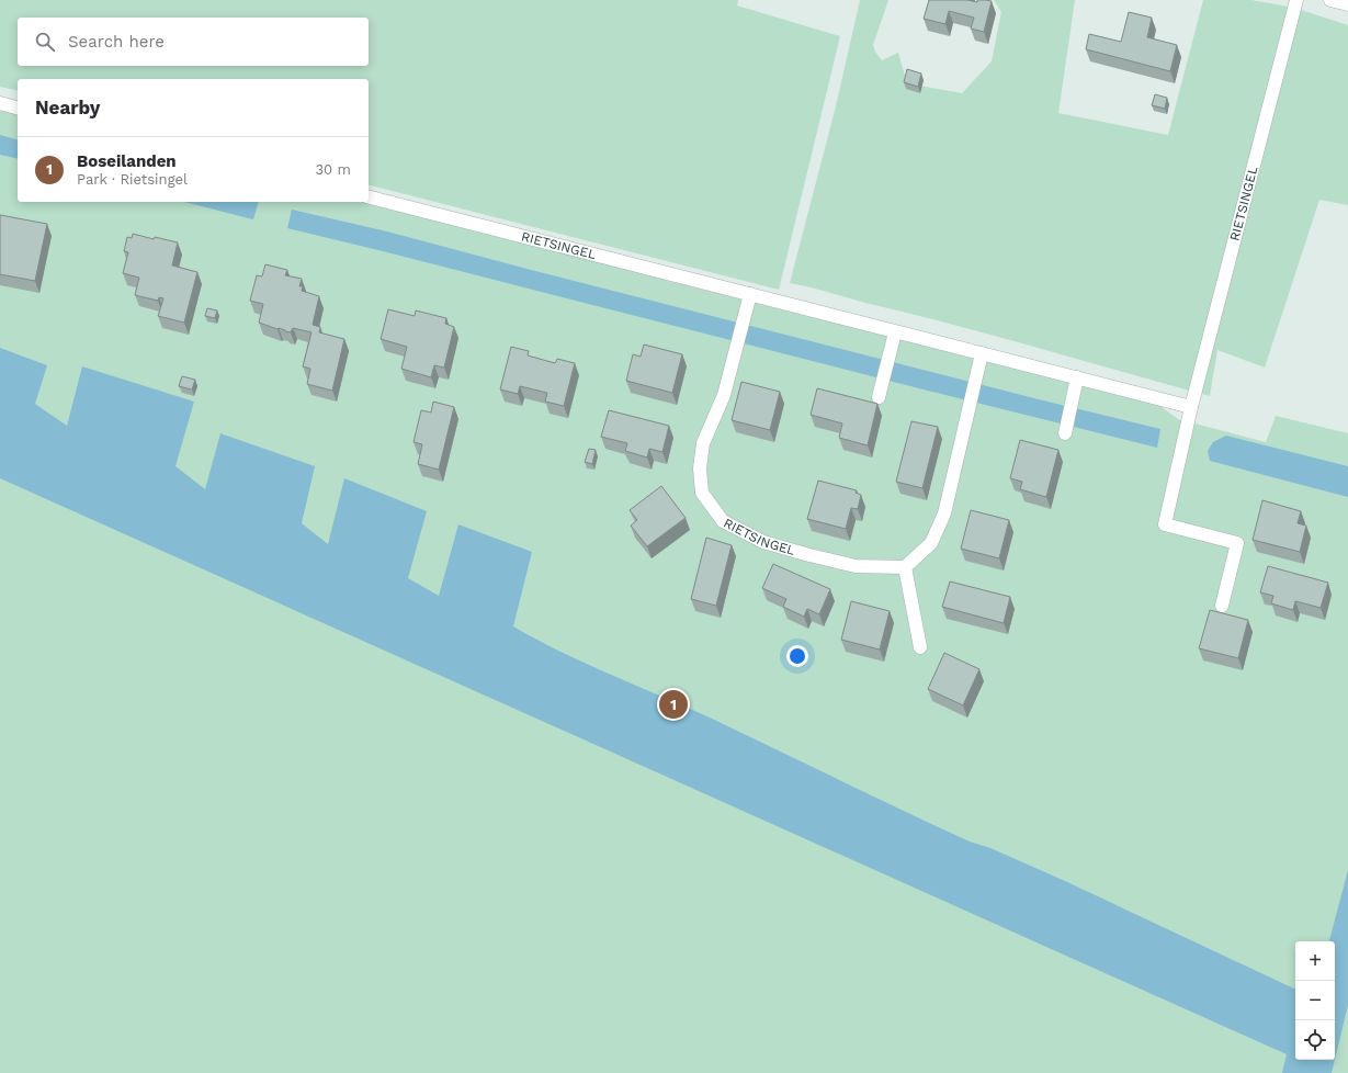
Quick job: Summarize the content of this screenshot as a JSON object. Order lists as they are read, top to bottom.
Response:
{
  "streets": {
    "street": ["RIETSINGEL"]
  },
  "page": {
    "search": "Search here",
    "heading": "Nearby",
    "list": [
      {
        "mark": "1",
        "name": "Boseilanden",
        "note": "Park · Rietsingel",
        "value": "30 m"
      }
    ],
    "pins": "1",
    "map_buttons": ["+", "−"]
  }
}
